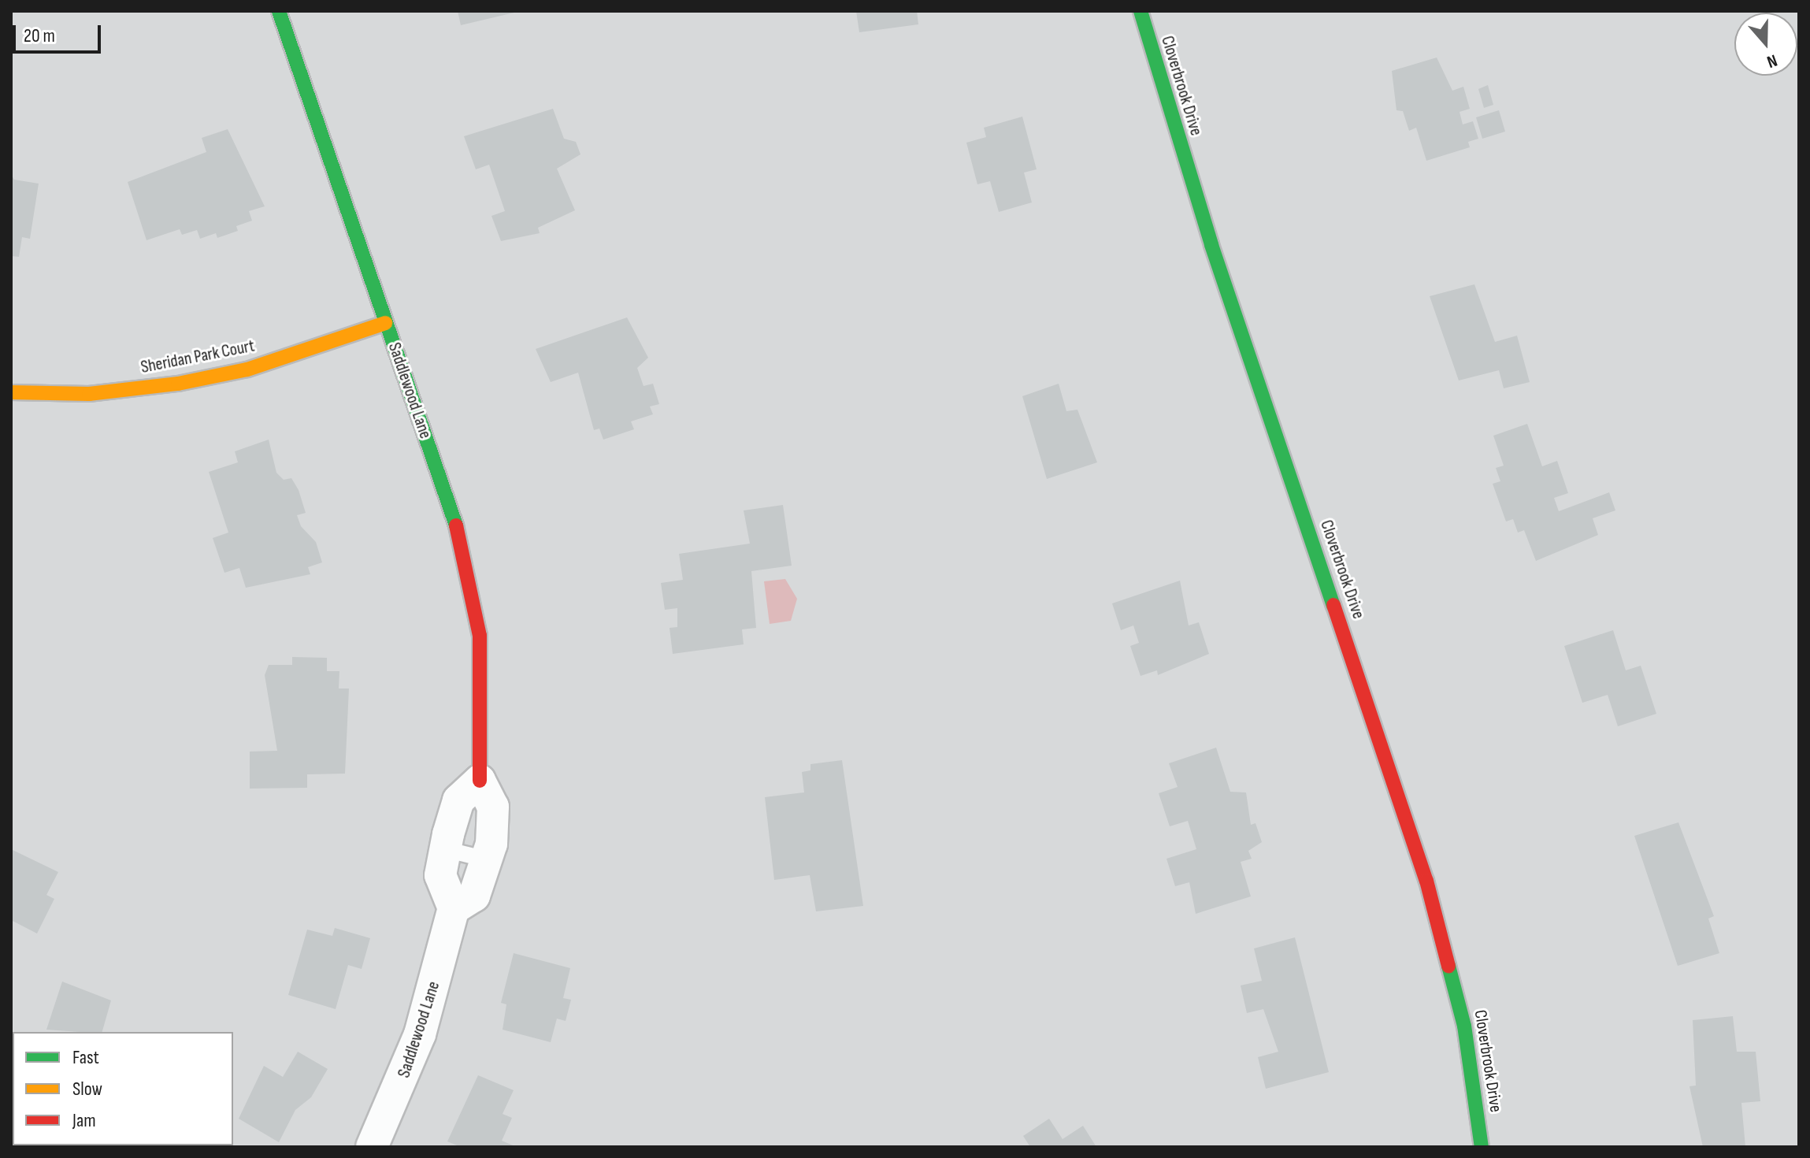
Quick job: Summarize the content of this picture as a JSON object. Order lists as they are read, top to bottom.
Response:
{
  "streets": {
    "street": ["Cloverbrook Drive", "Sheridan Park Court", "Saddlewood Lane"]
  },
  "crossings": [
    ["Sheridan Park Court", "Saddlewood Lane"]
  ],
  "legend": ["Fast", "Slow", "Jam"],
  "scale_bar": "20 m",
  "north": "bottom"
}
